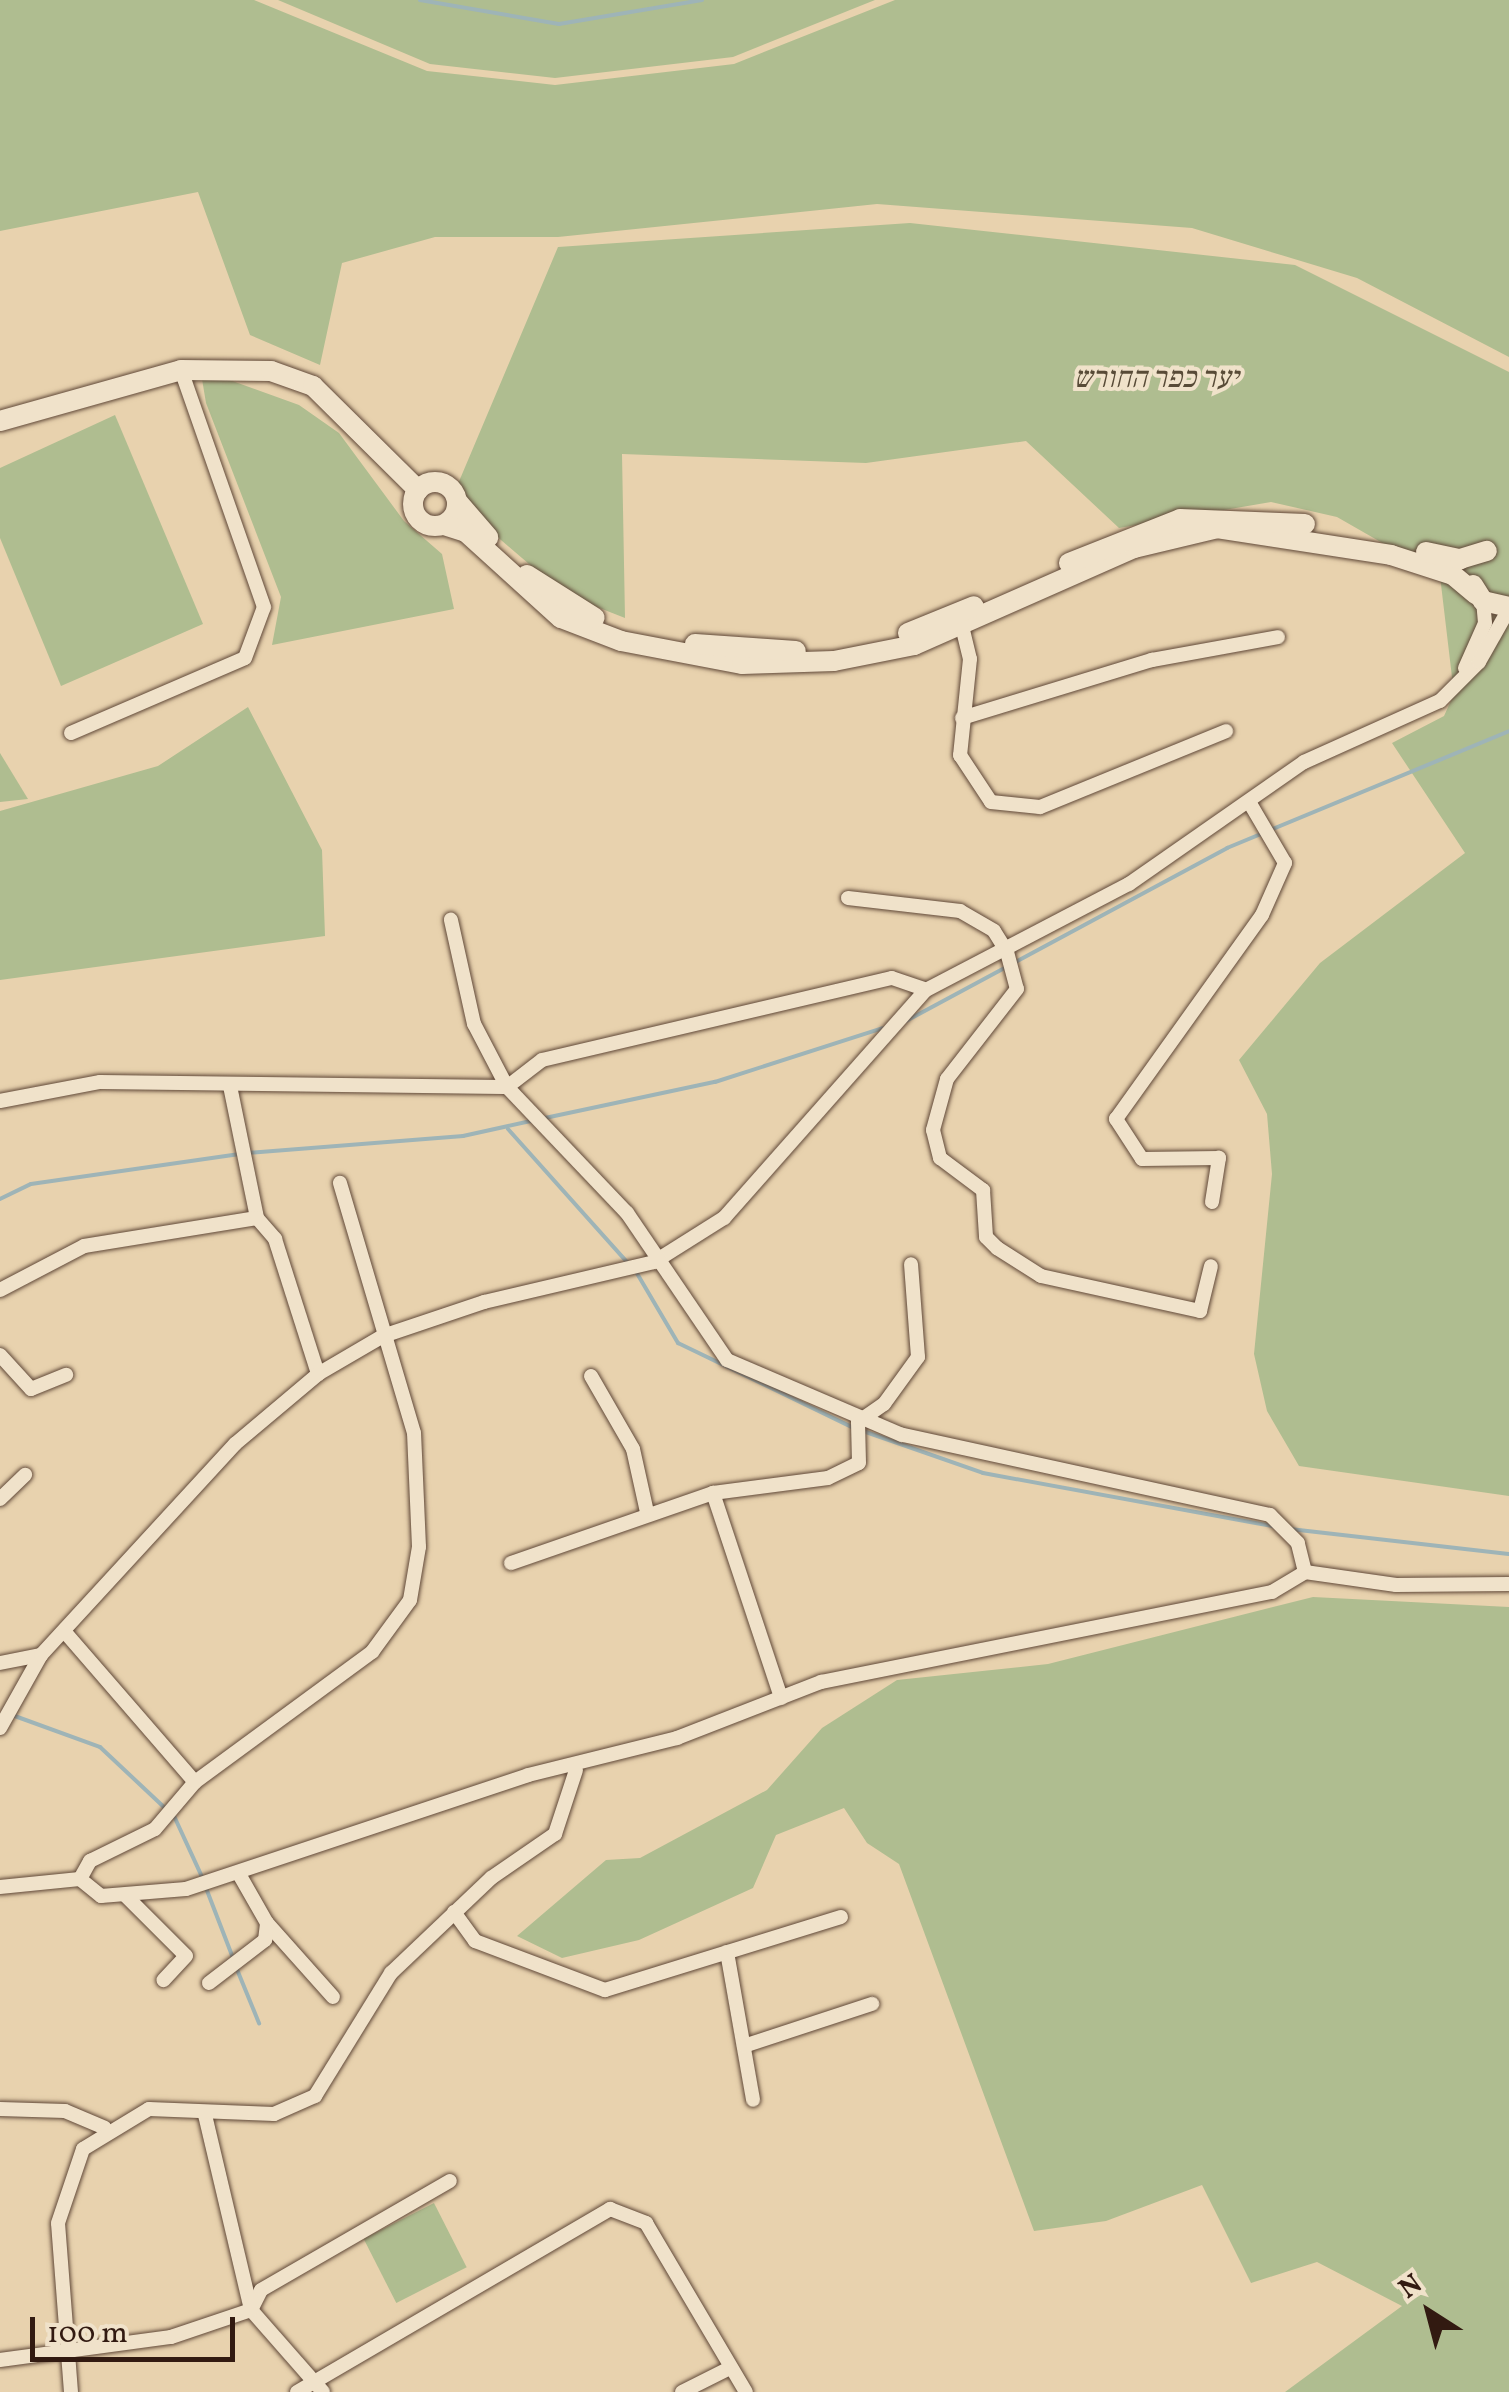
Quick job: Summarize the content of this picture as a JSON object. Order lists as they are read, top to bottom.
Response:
{
  "parks": ["יער כפר החורש"],
  "scale_bar": "100 m",
  "north": "top left"
}
